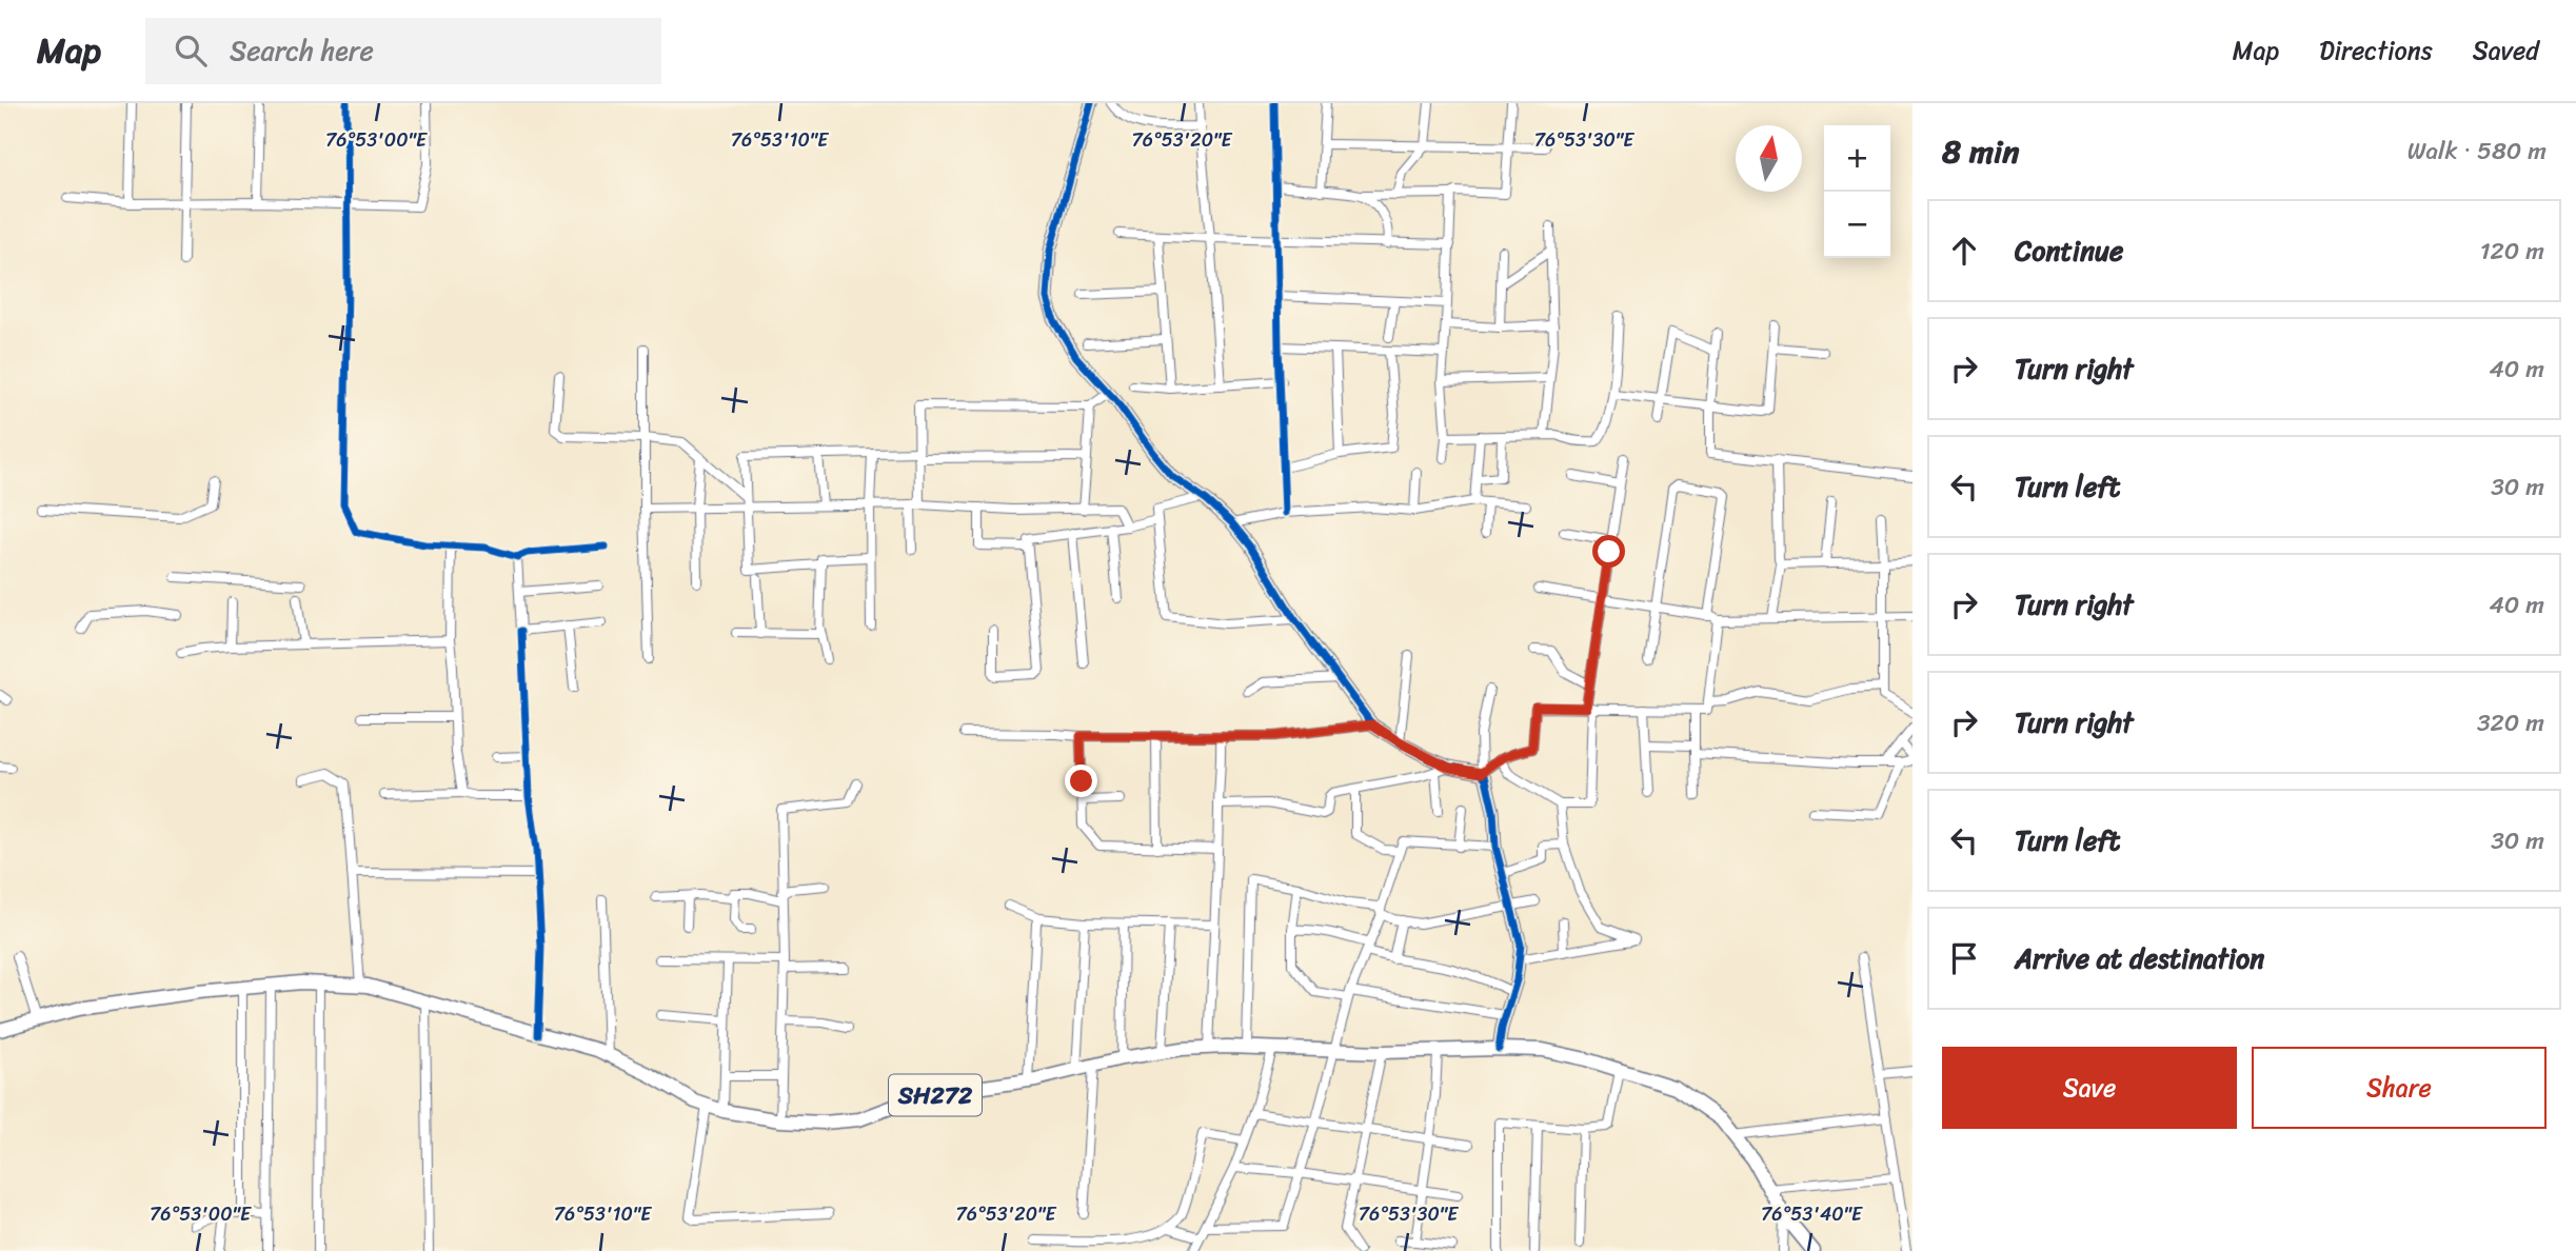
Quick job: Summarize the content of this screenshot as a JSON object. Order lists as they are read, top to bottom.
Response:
{
  "streets": {
    "main road": ["SH272"]
  },
  "north": "top",
  "page": {
    "header": "Map",
    "search": "Search here",
    "nav": ["Map", "Directions", "Saved"],
    "heading": ["8 min", "Walk · 580 m"],
    "map_buttons": ["+", "−"],
    "list": [
      ["Continue", "120 m"],
      ["Turn right", "40 m"],
      ["Turn left", "30 m"],
      ["Turn right", "40 m"],
      ["Turn right", "320 m"],
      ["Turn left", "30 m"],
      "Arrive at destination"
    ],
    "buttons": ["Save", "Share"]
  },
  "coordinates": [
    "76°53'00\"E",
    "76°53'10\"E",
    "76°53'20\"E",
    "76°53'30\"E",
    "76°53'40\"E"
  ]
}
